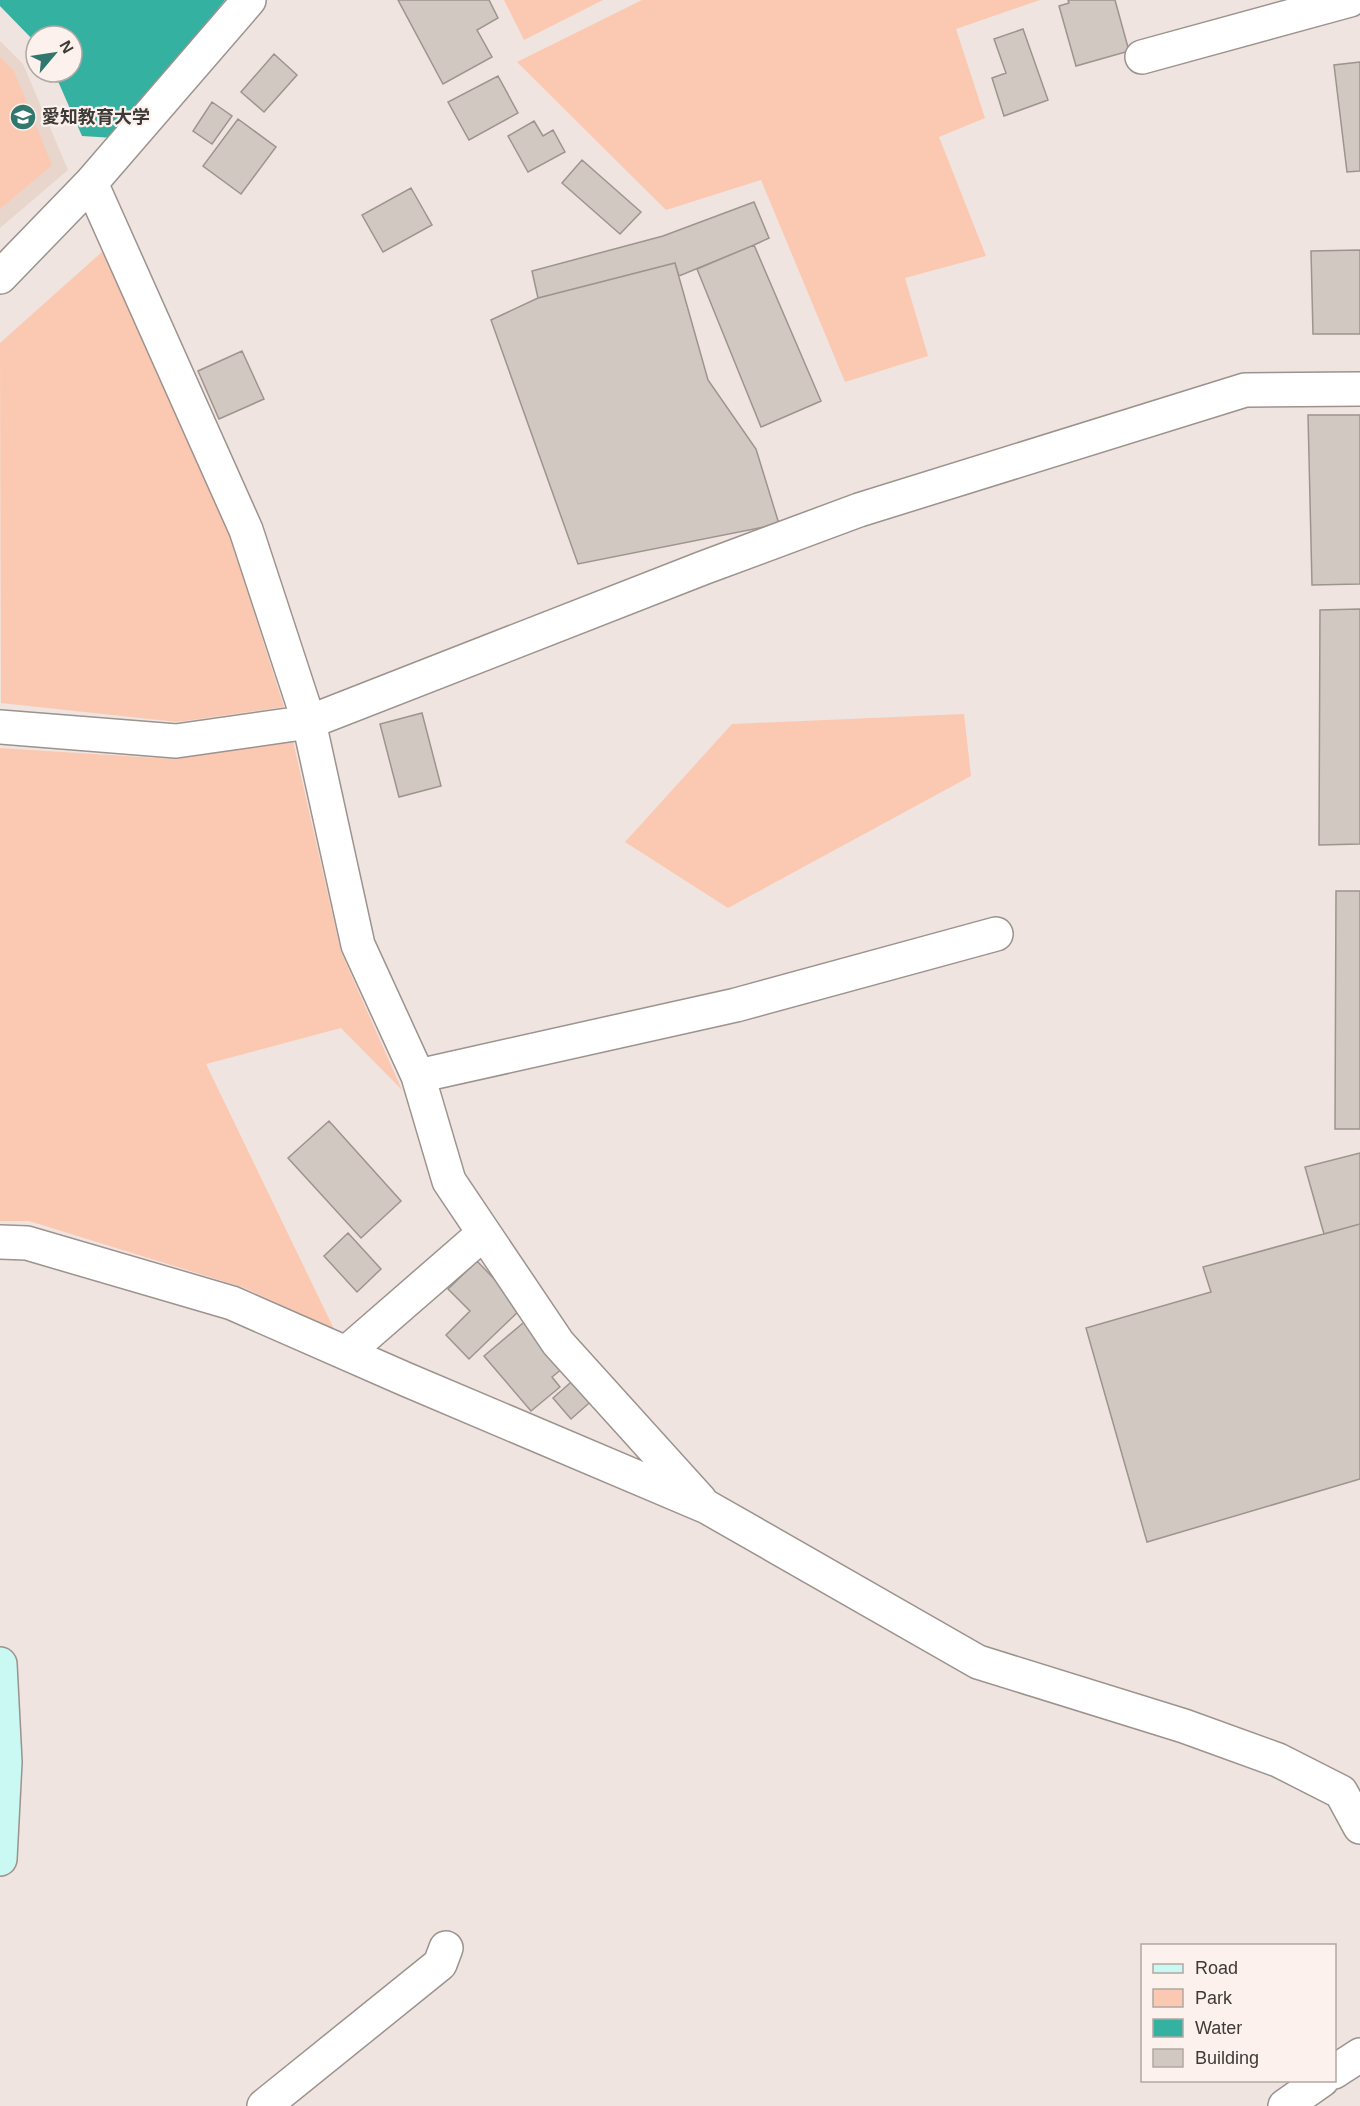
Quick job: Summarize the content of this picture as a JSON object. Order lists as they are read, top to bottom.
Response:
{
  "places": {
    "school or university": ["愛知教育大学"]
  },
  "legend": [
    "Road",
    "Park",
    "Water",
    "Building"
  ],
  "north": "top right"
}
